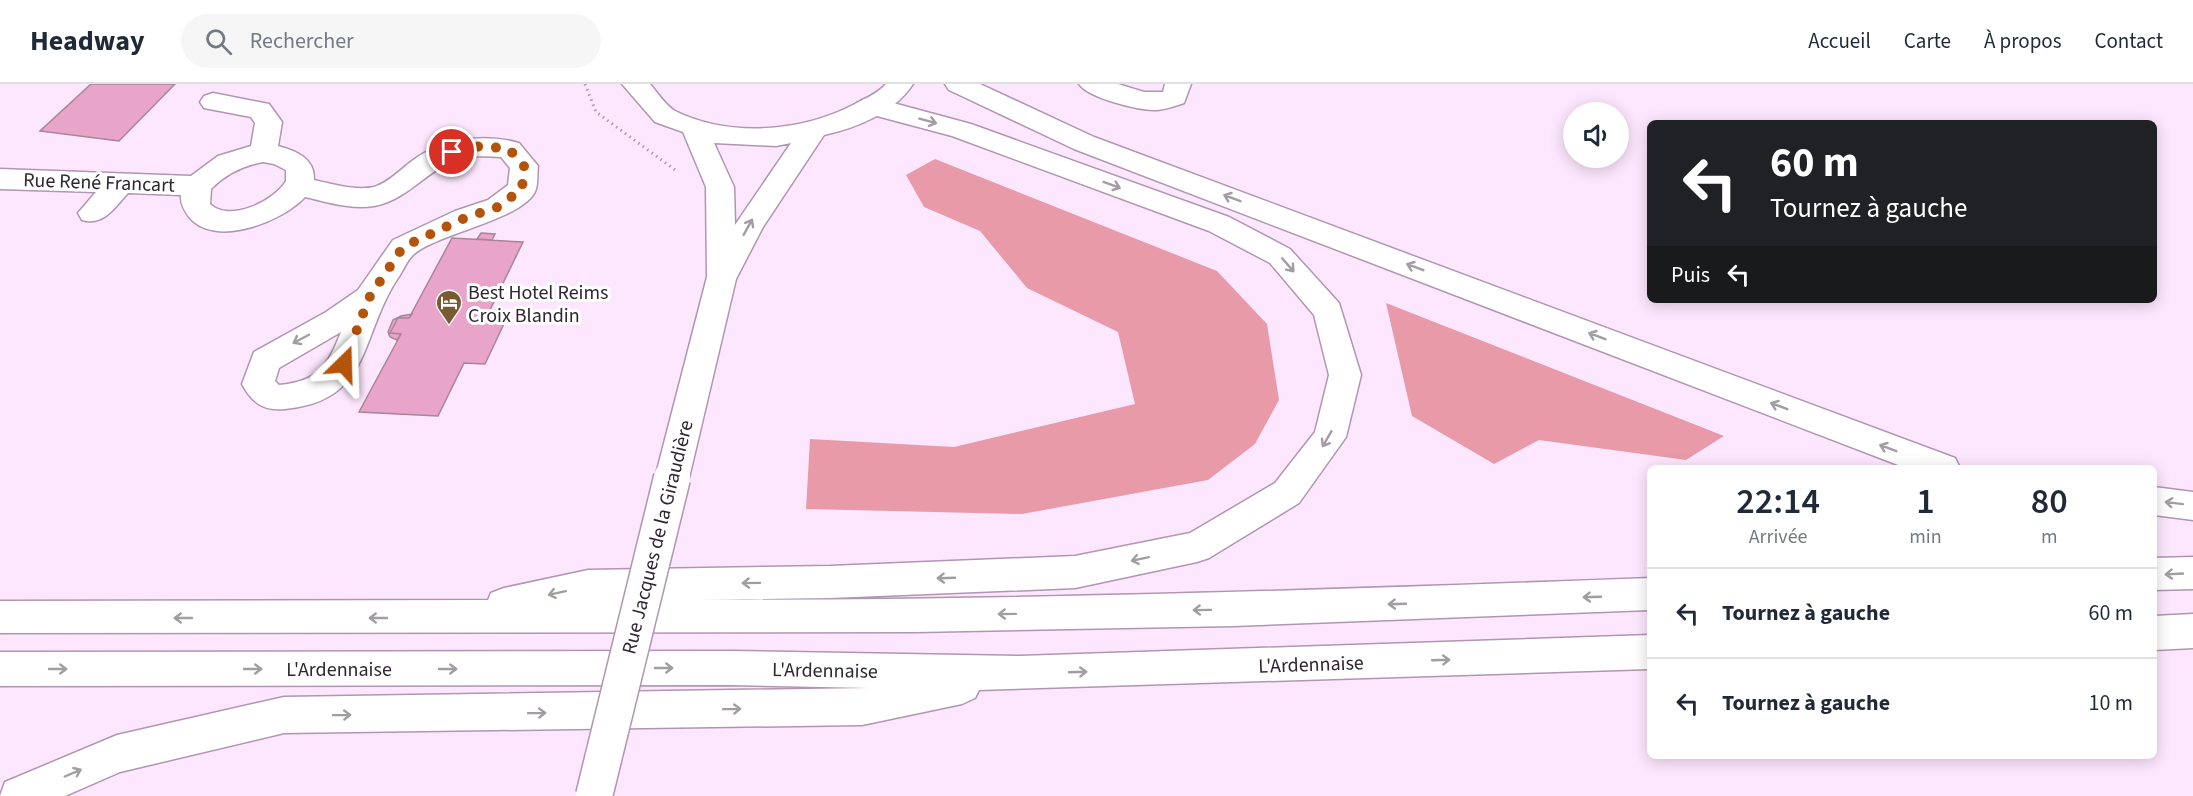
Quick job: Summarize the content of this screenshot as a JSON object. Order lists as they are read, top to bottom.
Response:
{
  "streets": {
    "main road": ["Rue René Francart", "Rue Jacques de la Giraudière", "L'Ardennaise"]
  },
  "places": {
    "hotel": ["Best Hotel Reims Croix Blandin"]
  },
  "page": {
    "header": "Headway",
    "search": "Rechercher",
    "nav": [
      "Accueil",
      "Carte",
      "À propos",
      "Contact"
    ],
    "turn": ["60 m", "Tournez à gauche"],
    "then": "Puis",
    "eta": [
      "22:14",
      "Arrivée",
      "1",
      "min",
      "80",
      "m"
    ],
    "list": [
      {
        "name": "Tournez à gauche",
        "value": "60 m"
      },
      {
        "name": "Tournez à gauche",
        "value": "10 m"
      }
    ]
  }
}
